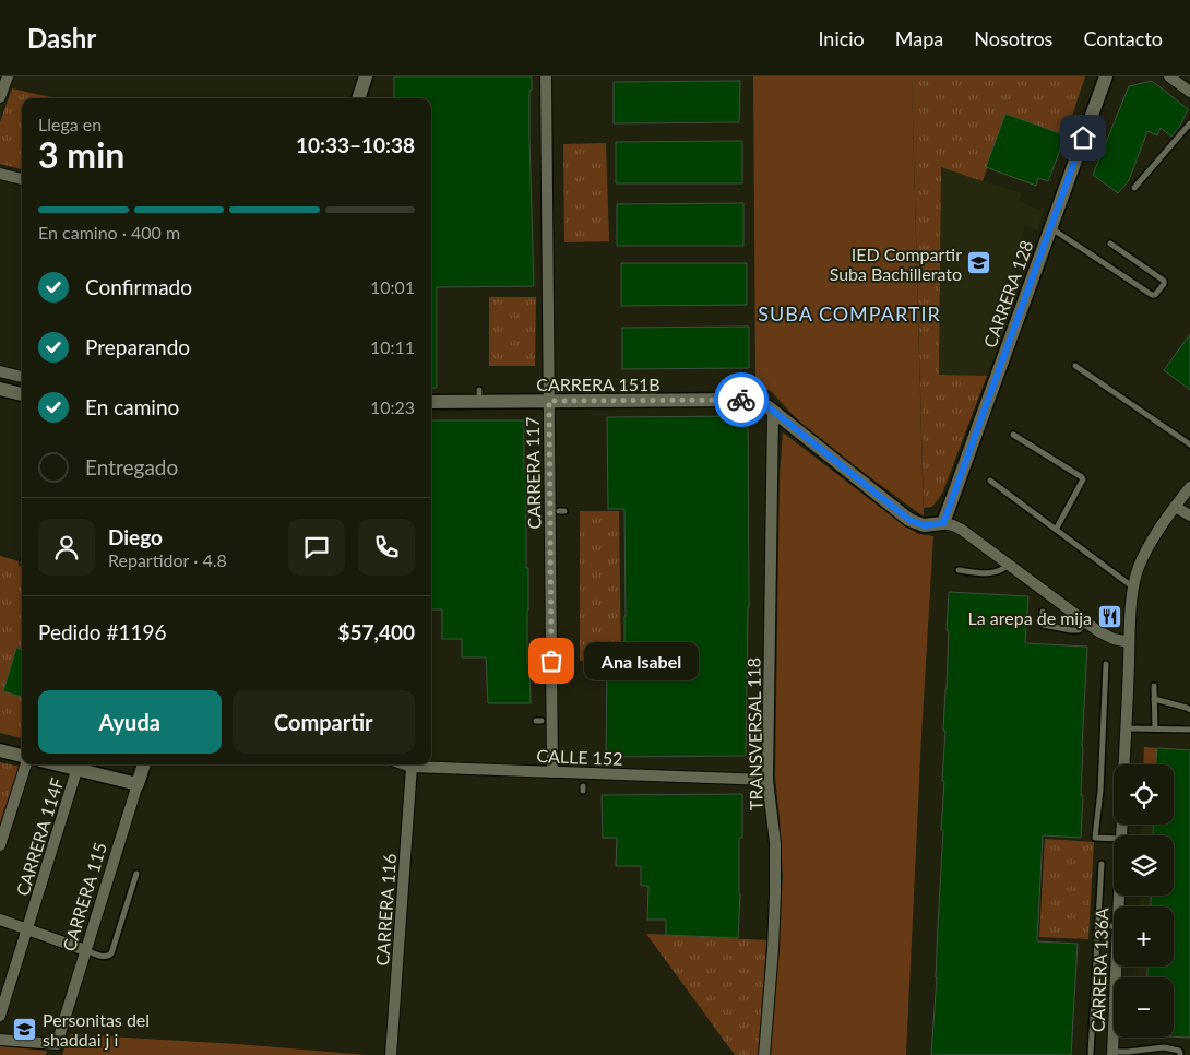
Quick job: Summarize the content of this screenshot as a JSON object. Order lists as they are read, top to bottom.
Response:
{
  "streets": {
    "street": [
      "CARRERA 128",
      "CARRERA 151B",
      "CARRERA 117",
      "TRANSVERSAL 118",
      "CALLE 152",
      "CARRERA 114F",
      "CARRERA 115",
      "CARRERA 116",
      "CARRERA 136A"
    ]
  },
  "crossings": [
    ["CARRERA 151B", "CARRERA 117"],
    ["CARRERA 151B", "TRANSVERSAL 118"],
    ["CARRERA 117", "CALLE 152"],
    ["TRANSVERSAL 118", "CALLE 152"]
  ],
  "districts": ["SUBA COMPARTIR"],
  "places": {
    "school or university": ["IED Compartir Suba Bachillerato", "Personitas del shaddai j i"],
    "restaurant": ["La arepa de mija"],
    "other": ["Ana Isabel"]
  },
  "page": {
    "header": "Dashr",
    "nav": [
      "Inicio",
      "Mapa",
      "Nosotros",
      "Contacto"
    ],
    "heading": ["3 min", "Llega en", "10:33–10:38"],
    "panel": [
      "Diego",
      "Repartidor · 4.8",
      "Pedido #1196",
      "$57,400"
    ],
    "bar": "En camino · 400 m",
    "list": [
      ["Confirmado", "10:01"],
      ["Preparando", "10:11"],
      ["En camino", "10:23"],
      "Entregado"
    ],
    "bubble": "Ana Isabel",
    "buttons": ["Ayuda", "Compartir"],
    "map_buttons": ["+", "−"]
  }
}
